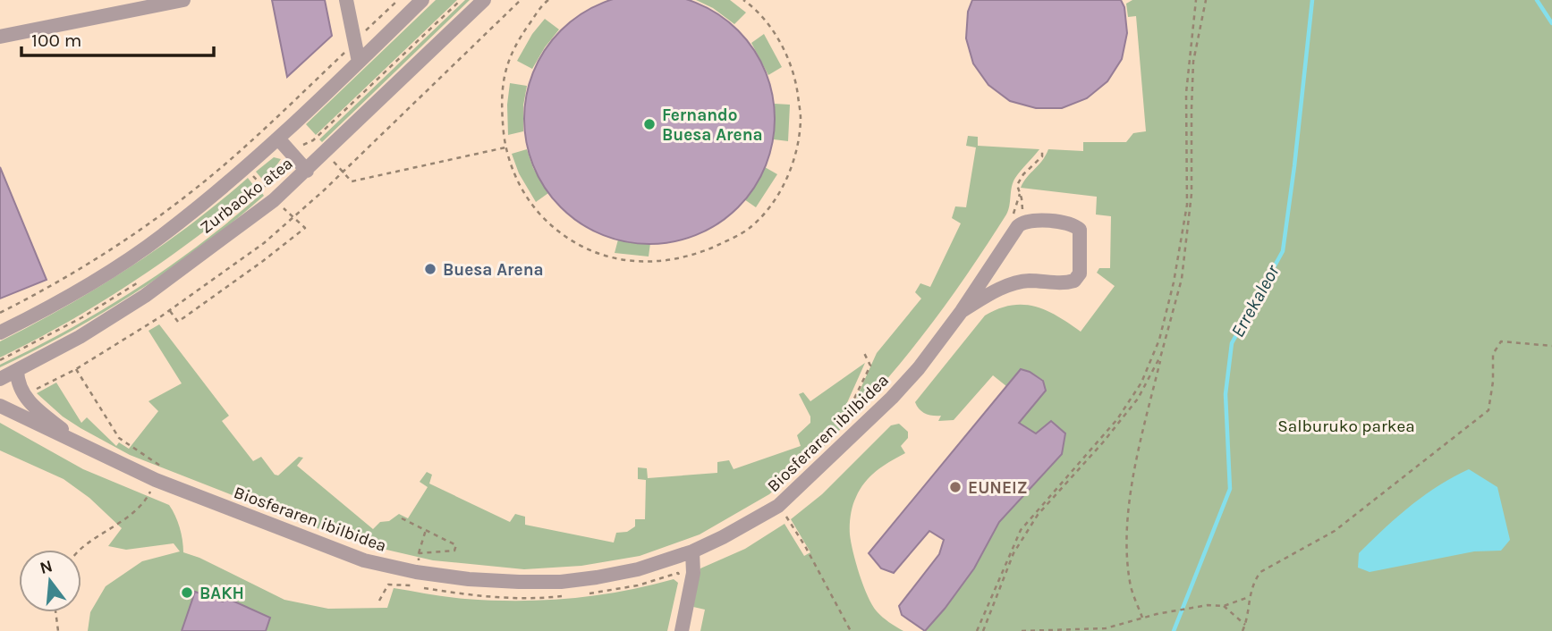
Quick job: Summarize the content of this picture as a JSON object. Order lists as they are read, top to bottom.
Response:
{
  "streets": {
    "street": ["Zurbaoko atea", "Biosferaren ibilbidea"]
  },
  "water": ["Errekaleor"],
  "parks": ["Salburuko parkea"],
  "places": [
    "Fernando Buesa Arena",
    "Buesa Arena",
    "EUNEIZ",
    "BAKH"
  ],
  "scale_bar": "100 m",
  "north": "top"
}
